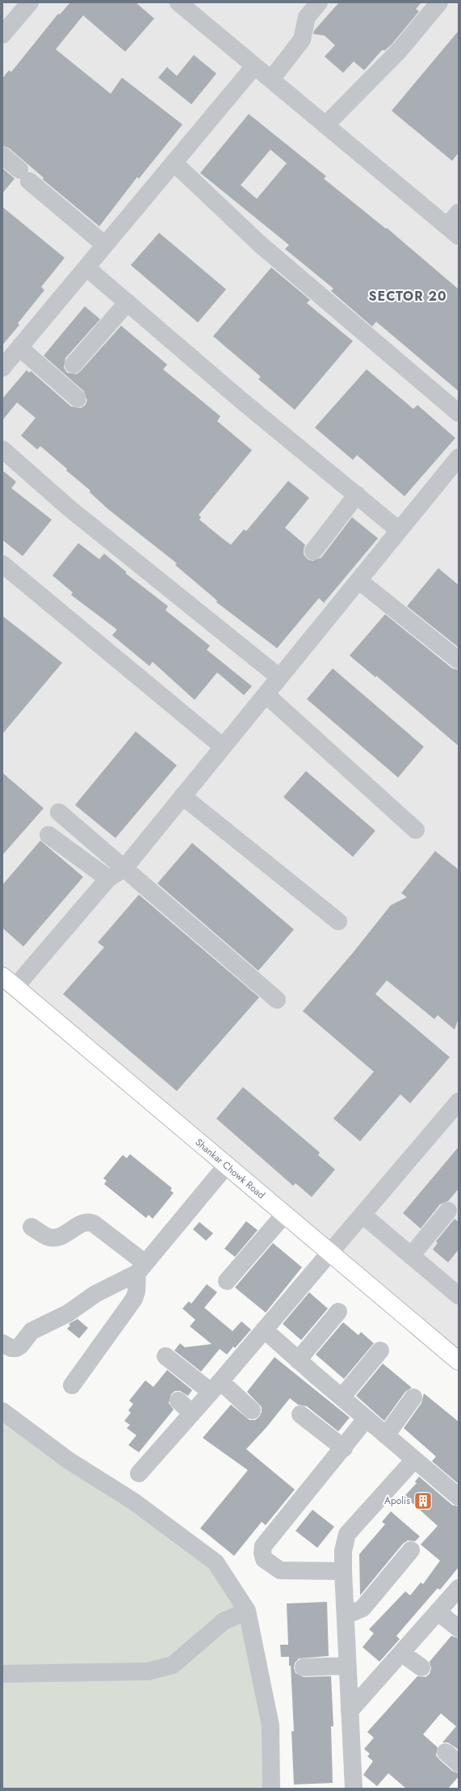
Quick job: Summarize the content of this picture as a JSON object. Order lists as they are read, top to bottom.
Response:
{
  "streets": {
    "main road": ["Shankar Chowk Road"]
  },
  "districts": ["SECTOR 20"],
  "places": {
    "building": ["Apolis"]
  }
}
